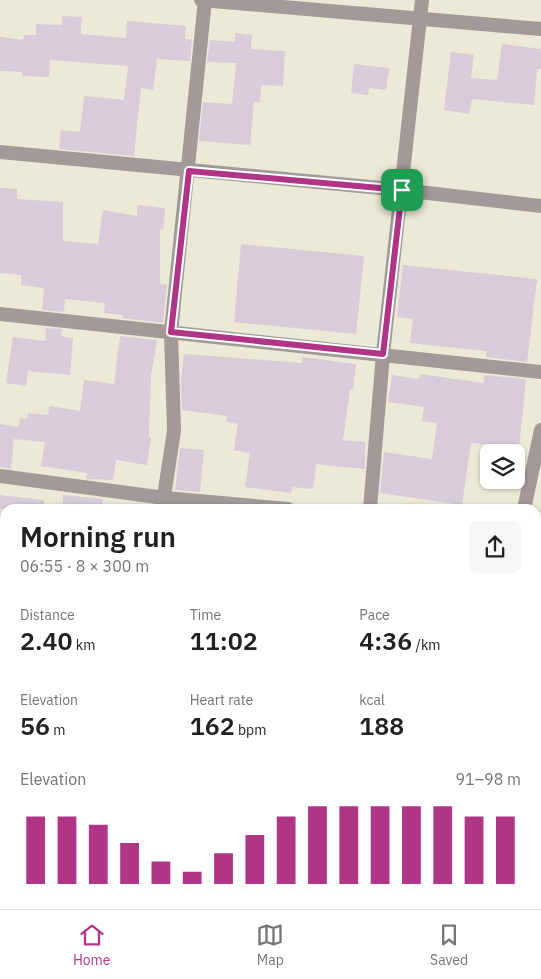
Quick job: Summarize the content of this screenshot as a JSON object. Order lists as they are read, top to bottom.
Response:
{
  "page": {
    "heading": ["Morning run", "06:55 · 8 × 300 m"],
    "stats": [
      ["Distance", "2.40 km"],
      ["Time", "11:02"],
      ["Pace", "4:36 /km"],
      ["Elevation", "56 m"],
      ["Heart rate", "162 bpm"],
      ["kcal", "188"]
    ],
    "chart": ["Elevation", "91–98 m"],
    "tabs": ["Home", "Map", "Saved"]
  }
}
